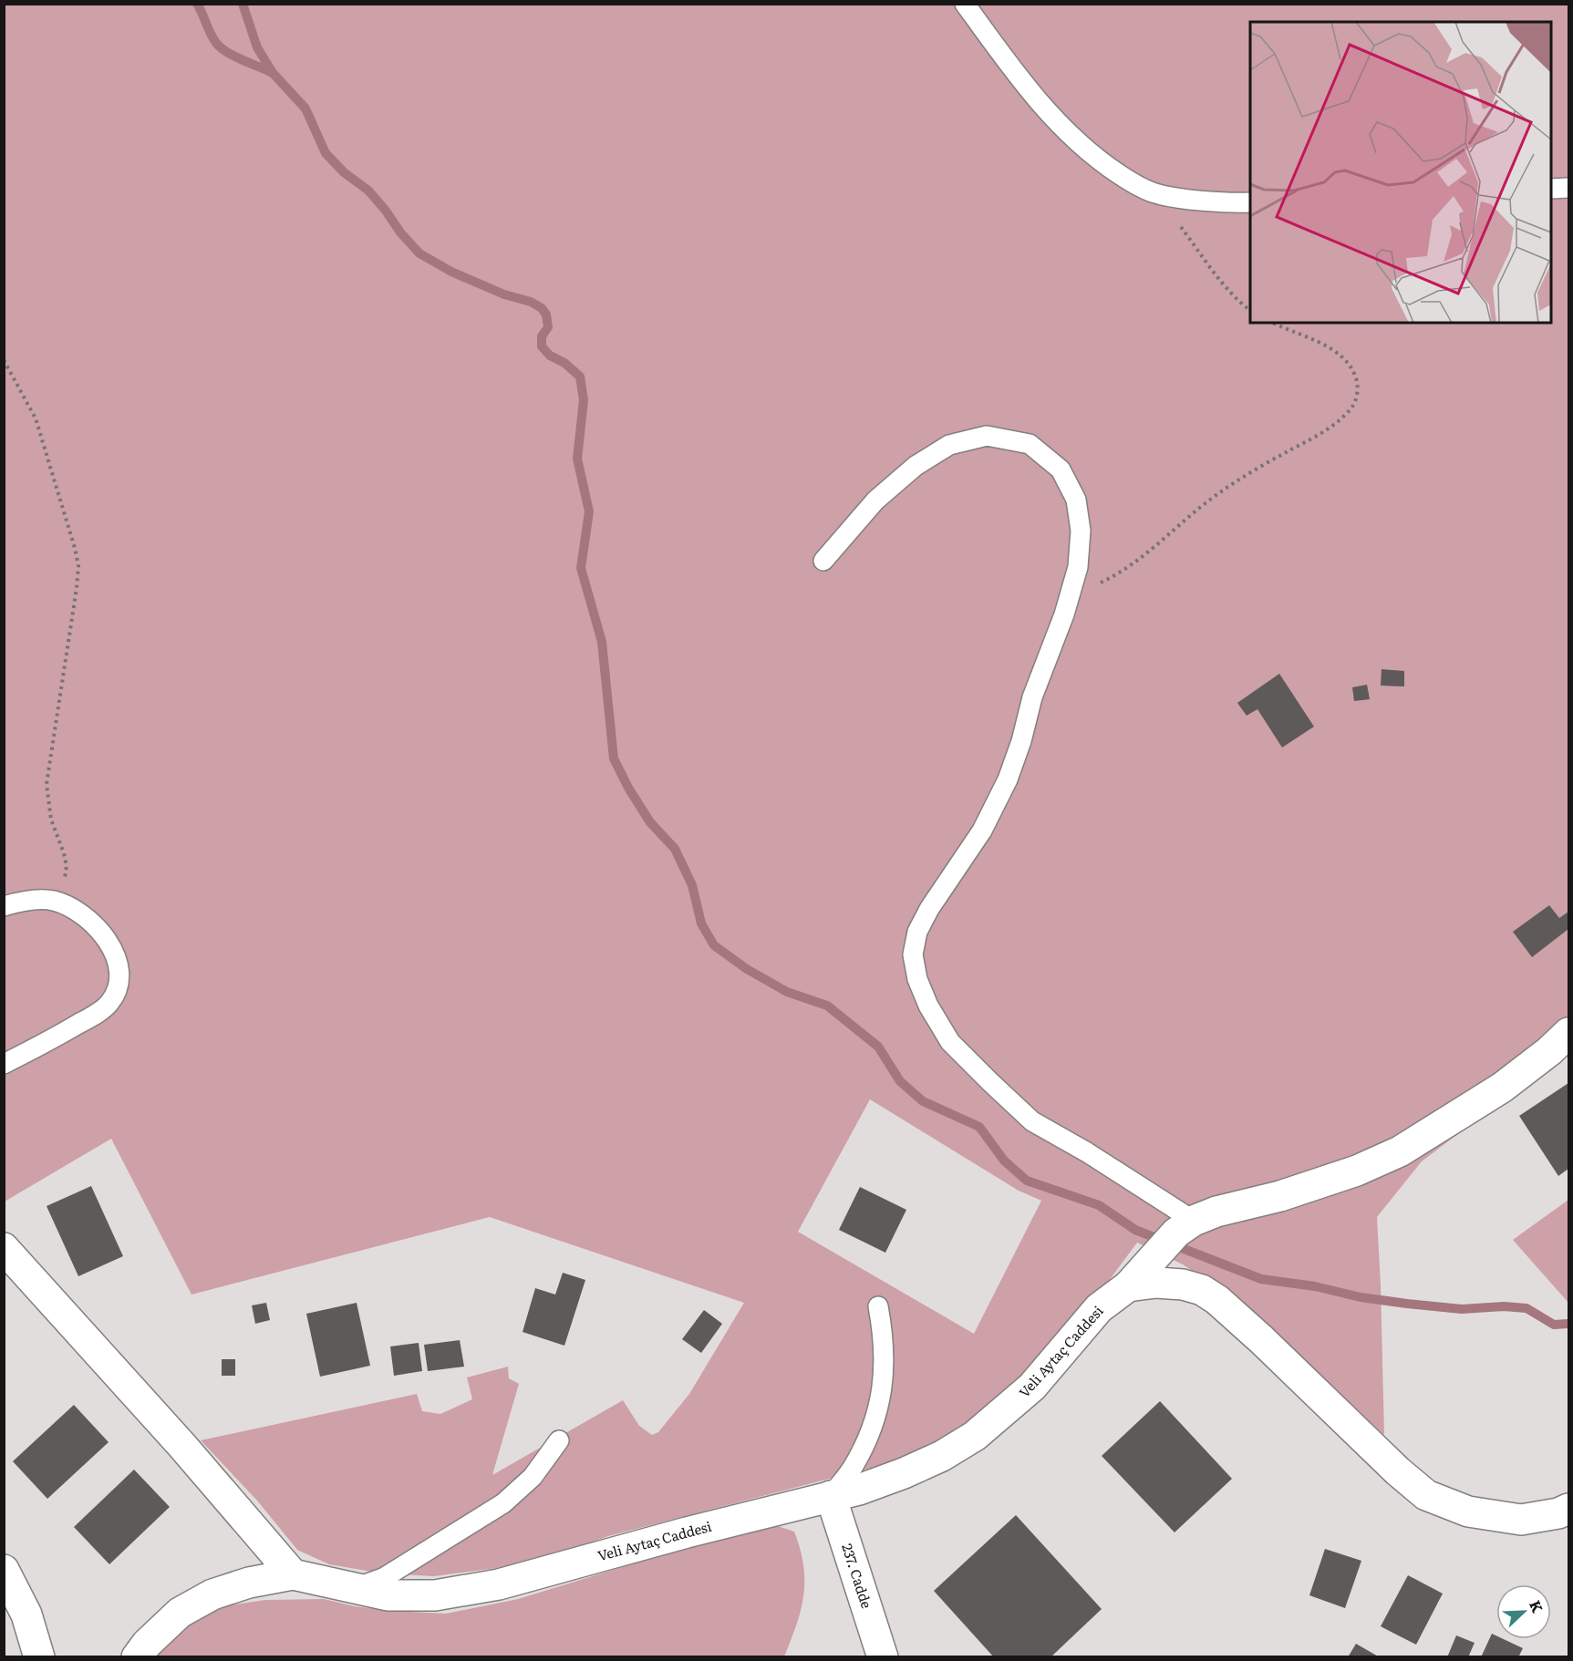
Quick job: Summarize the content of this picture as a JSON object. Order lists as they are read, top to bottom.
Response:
{
  "streets": {
    "street": ["Veli Aytaç Caddesi", "237. Cadde"]
  },
  "crossings": [
    ["Veli Aytaç Caddesi", "237. Cadde"]
  ],
  "north": "top right"
}
